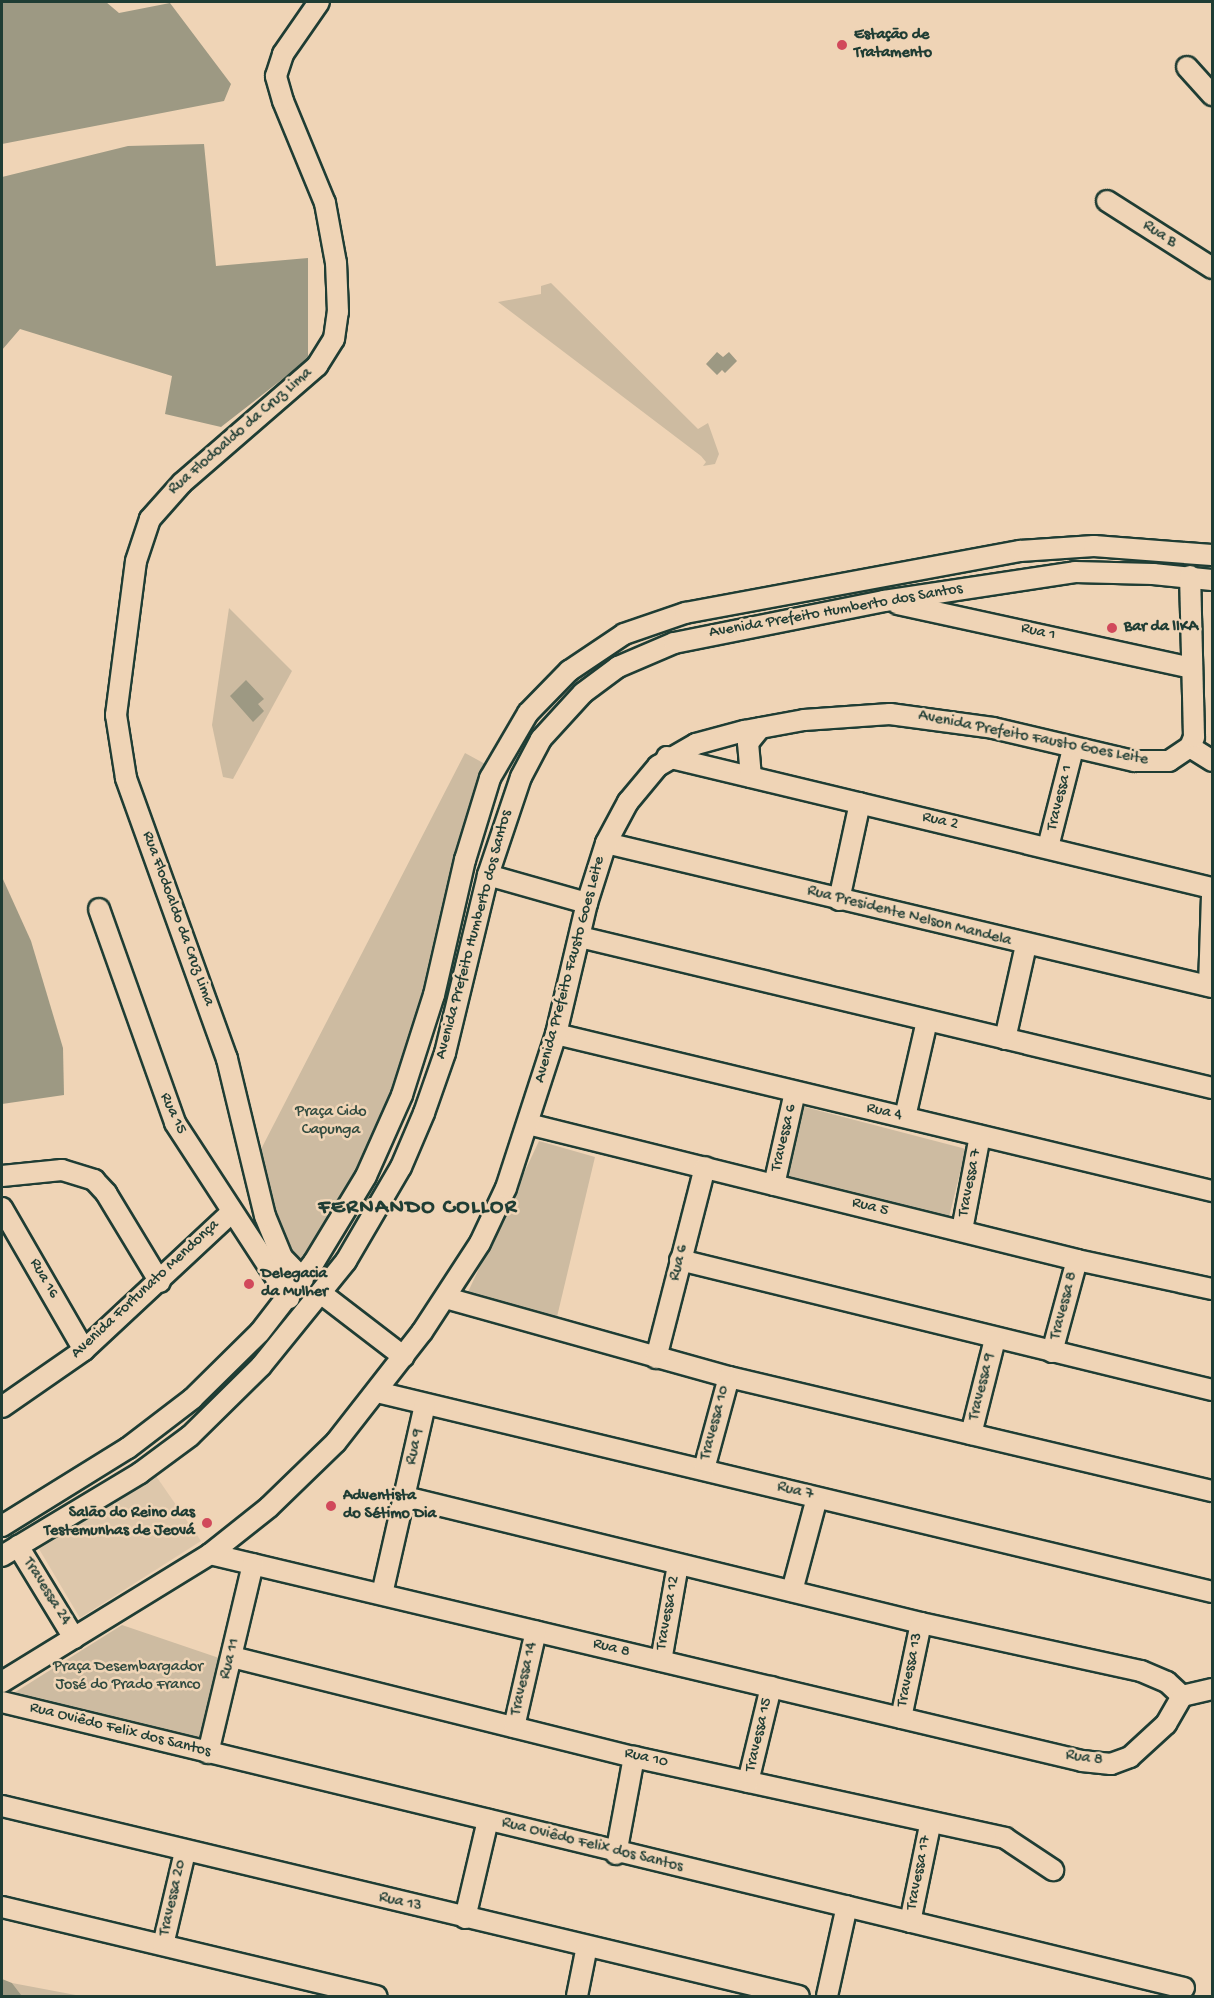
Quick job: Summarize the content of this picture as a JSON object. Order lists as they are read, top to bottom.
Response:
{
  "streets": {
    "street": [
      "Rua B",
      "Rua Flodoaldo da Cruz Lima",
      "Avenida Prefeito Humberto dos Santos",
      "Rua 1",
      "Avenida Prefeito Fausto Goes Leite",
      "Travessa 1",
      "Rua 2",
      "Rua Presidente Nelson Mandela",
      "Rua 4",
      "Rua 15",
      "Travessa 6",
      "Travessa 7",
      "Rua 5",
      "Rua 6",
      "Rua 16",
      "Avenida Fortunato Mendonça",
      "Travessa 8",
      "Travessa 9",
      "Travessa 10",
      "Rua 9",
      "Rua 7",
      "Travessa 24",
      "Travessa 12",
      "Rua 8",
      "Rua 11",
      "Travessa 13",
      "Travessa 14",
      "Rua Oviêdo Felix dos Santos",
      "Travessa 15",
      "Rua 10",
      "Travessa 17",
      "Travessa 20",
      "Rua 13"
    ]
  },
  "crossings": [
    ["Rua Flodoaldo da Cruz Lima", "Avenida Prefeito Humberto dos Santos"],
    ["Avenida Prefeito Humberto dos Santos", "Rua 1"],
    ["Avenida Prefeito Humberto dos Santos", "Rua 15"],
    ["Avenida Prefeito Humberto dos Santos", "Travessa 24"],
    ["Avenida Prefeito Fausto Goes Leite", "Travessa 1"],
    ["Avenida Prefeito Fausto Goes Leite", "Rua 2"],
    ["Avenida Prefeito Fausto Goes Leite", "Rua Presidente Nelson Mandela"],
    ["Avenida Prefeito Fausto Goes Leite", "Rua 4"],
    ["Avenida Prefeito Fausto Goes Leite", "Rua 5"],
    ["Avenida Prefeito Fausto Goes Leite", "Rua 7"],
    ["Avenida Prefeito Fausto Goes Leite", "Travessa 24"],
    ["Avenida Prefeito Fausto Goes Leite", "Rua 8"],
    ["Travessa 1", "Rua 2"],
    ["Rua 4", "Travessa 6"],
    ["Rua 4", "Travessa 7"],
    ["Rua 15", "Avenida Fortunato Mendonça"],
    ["Travessa 6", "Rua 5"],
    ["Travessa 7", "Rua 5"],
    ["Rua 5", "Rua 6"],
    ["Rua 5", "Travessa 8"],
    ["Rua 16", "Avenida Fortunato Mendonça"],
    ["Travessa 10", "Rua 7"],
    ["Rua 9", "Rua 7"],
    ["Rua 9", "Rua 8"],
    ["Travessa 12", "Rua 8"],
    ["Rua 8", "Rua 11"],
    ["Rua 8", "Travessa 13"],
    ["Rua 8", "Travessa 14"],
    ["Rua 8", "Travessa 15"],
    ["Rua 11", "Rua Oviêdo Felix dos Santos"],
    ["Rua 11", "Rua 10"],
    ["Travessa 14", "Rua 10"],
    ["Rua Oviêdo Felix dos Santos", "Travessa 17"],
    ["Travessa 15", "Rua 10"],
    ["Rua 10", "Travessa 17"],
    ["Travessa 20", "Rua 13"]
  ],
  "districts": ["FERNANDO COLLOR"],
  "parks": ["Praça Cido Capunga", "Praça Desembargador José do Prado Franco"],
  "places": [
    "Estação de Tratamento",
    "Bar da lIKA",
    "Delegacia da Mulher",
    "Adventista do Sétimo Dia",
    "Salão do Reino das Testemunhas de Jeová"
  ]
}
